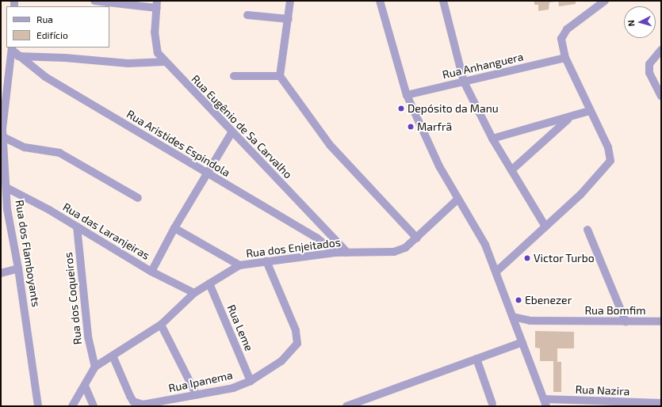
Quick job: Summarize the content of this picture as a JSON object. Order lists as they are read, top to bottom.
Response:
{
  "streets": {
    "street": [
      "Rua Anhanguera",
      "Rua Eugênio de Sa Carvalho",
      "Rua Aristides Espindola",
      "Rua das Laranjeiras",
      "Rua dos Enjeitados",
      "Rua dos Flamboyants",
      "Rua dos Coqueiros",
      "Rua Bomfim",
      "Rua Leme",
      "Rua Ipanema",
      "Rua Nazira"
    ]
  },
  "crossings": [
    ["Rua Eugênio de Sa Carvalho", "Rua dos Enjeitados"],
    ["Rua Aristides Espindola", "Rua dos Enjeitados"],
    ["Rua Aristides Espindola", "Rua dos Flamboyants"],
    ["Rua das Laranjeiras", "Rua dos Enjeitados"],
    ["Rua das Laranjeiras", "Rua dos Flamboyants"],
    ["Rua das Laranjeiras", "Rua dos Coqueiros"],
    ["Rua dos Enjeitados", "Rua dos Coqueiros"],
    ["Rua dos Enjeitados", "Rua Leme"],
    ["Rua dos Enjeitados", "Rua Ipanema"],
    ["Rua Leme", "Rua Ipanema"]
  ],
  "places": [
    "Depósito da Manu",
    "Marfrã",
    "Victor Turbo",
    "Ebenezer"
  ],
  "legend": ["Rua", "Edifício"],
  "north": "left"
}
